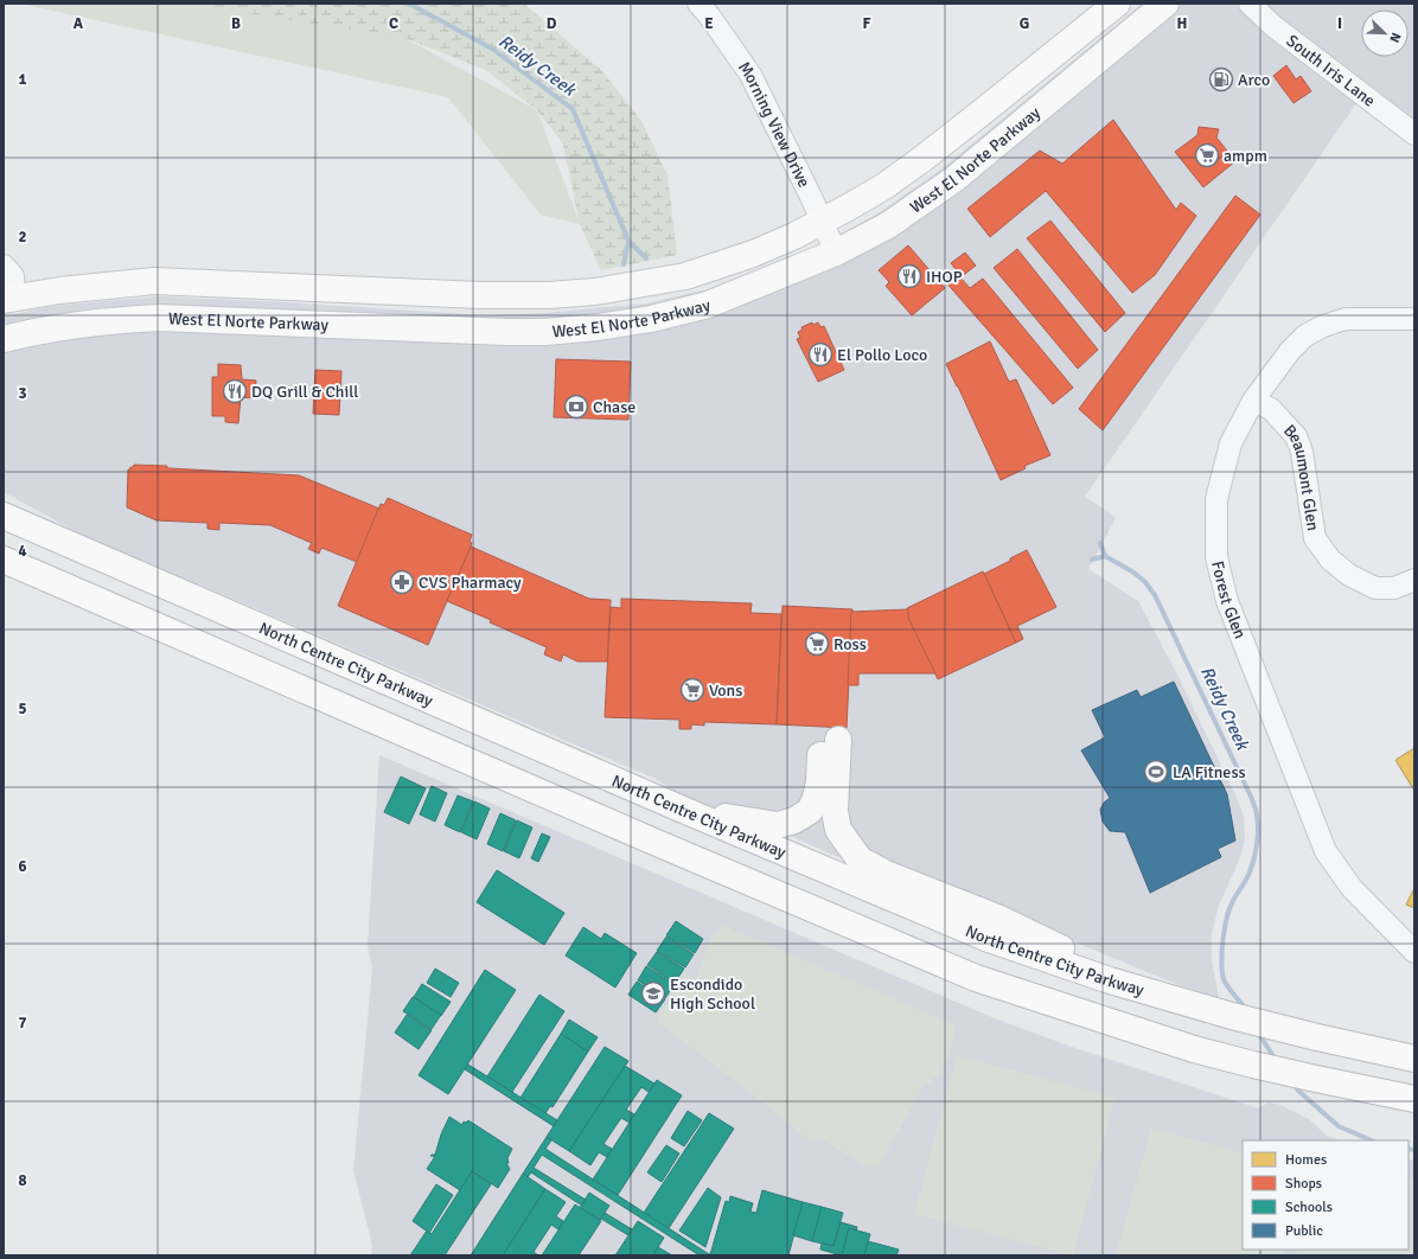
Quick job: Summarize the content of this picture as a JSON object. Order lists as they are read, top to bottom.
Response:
{
  "streets": {
    "main road": ["West El Norte Parkway", "North Centre City Parkway"],
    "street": [
      "South Iris Lane",
      "Morning View Drive",
      "Beaumont Glen",
      "Forest Glen"
    ]
  },
  "crossings": [
    ["Morning View Drive", "West El Norte Parkway"],
    ["Beaumont Glen", "Forest Glen"]
  ],
  "water": ["Reidy Creek"],
  "places": {
    "fuel station": ["Arco"],
    "supermarket": ["ampm", "Ross", "Vons"],
    "restaurant": ["IHOP", "El Pollo Loco", "DQ Grill & Chill"],
    "bank": ["Chase"],
    "pharmacy": ["CVS Pharmacy"],
    "sports": ["LA Fitness"],
    "school or university": ["Escondido High School"]
  },
  "legend": [
    "Homes",
    "Shops",
    "Schools",
    "Public"
  ],
  "north": "bottom right",
  "grid": {
    "columns": [
      "A",
      "B",
      "C",
      "D",
      "E",
      "F",
      "G",
      "H",
      "I"
    ],
    "rows": [
      "1",
      "2",
      "3",
      "4",
      "5",
      "6",
      "7",
      "8"
    ]
  }
}
